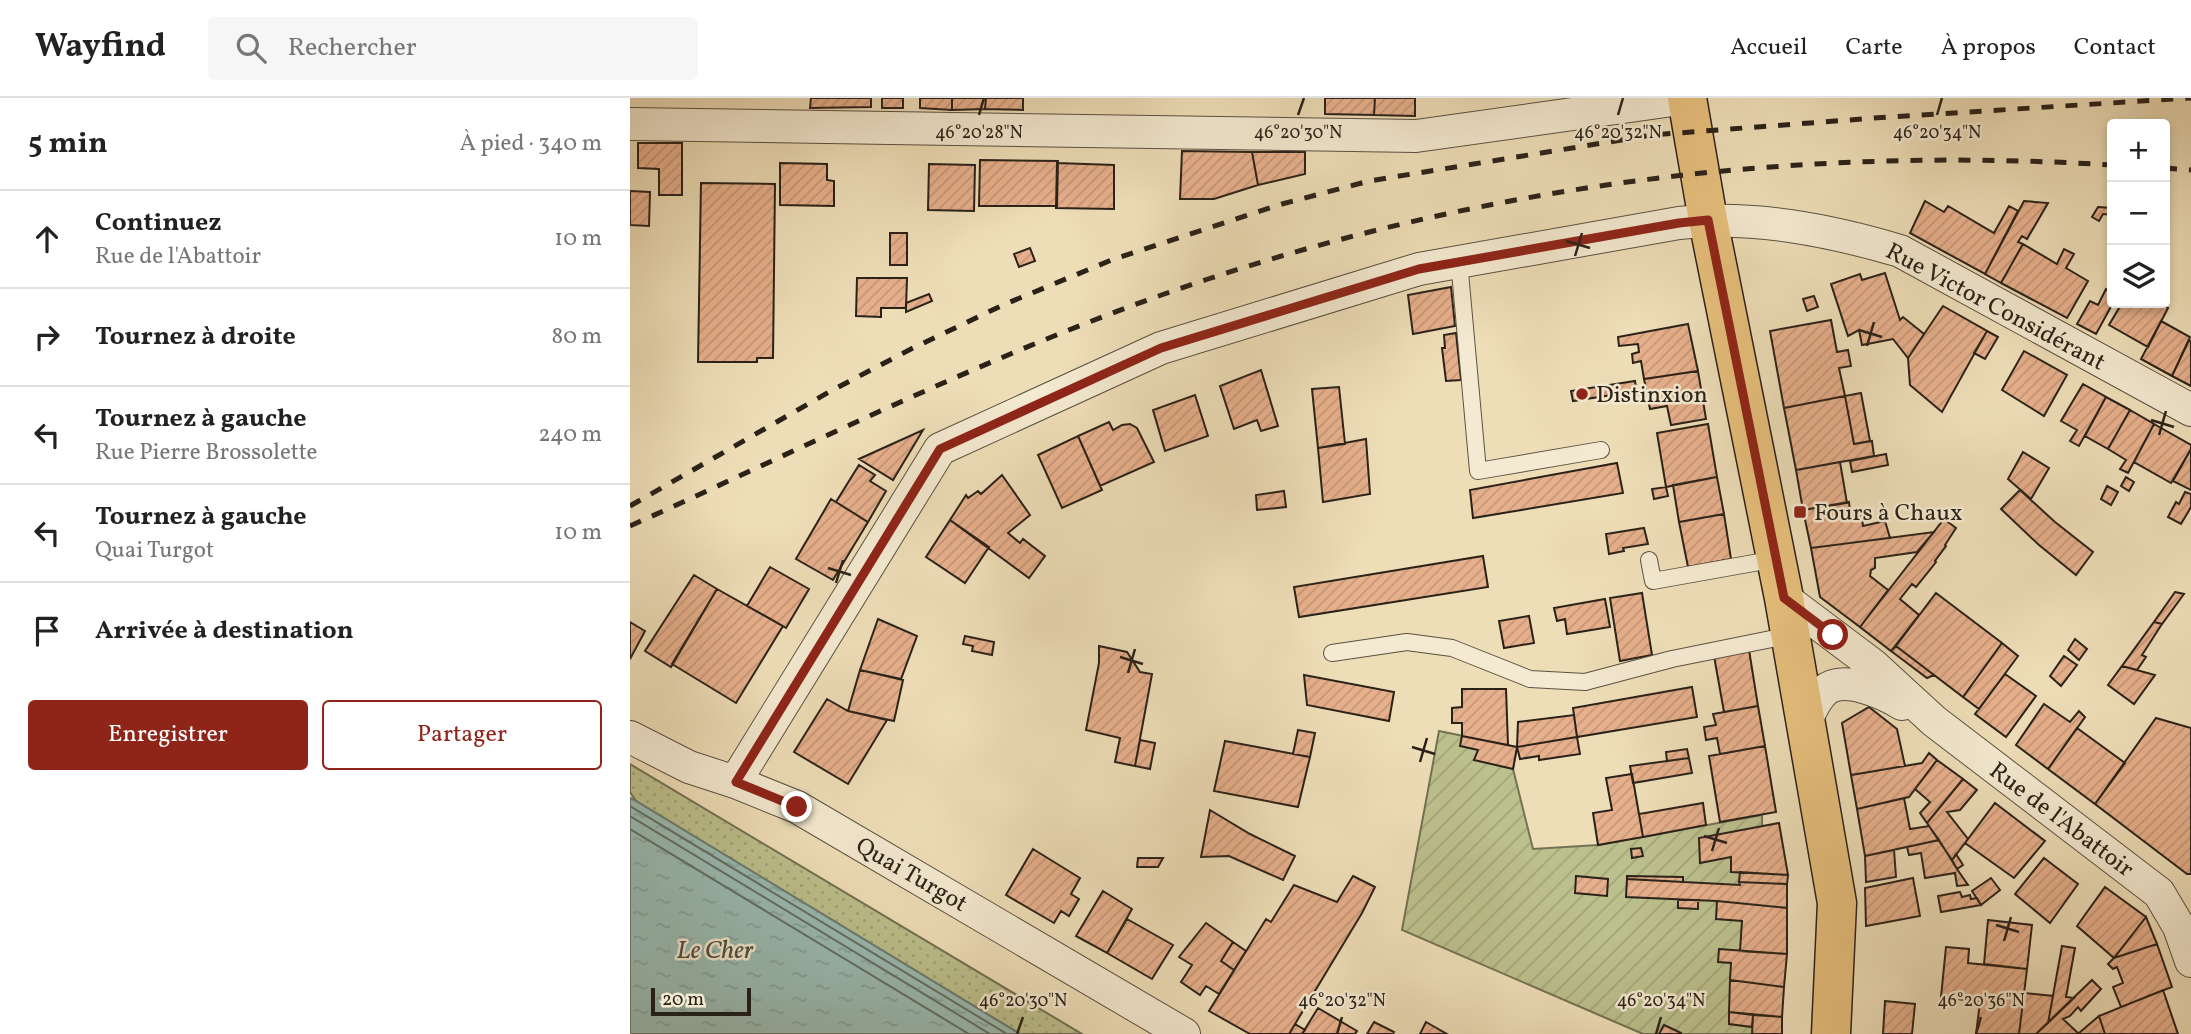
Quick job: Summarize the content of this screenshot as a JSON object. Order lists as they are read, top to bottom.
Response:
{
  "streets": {
    "street": ["Rue Victor Considérant", "Rue de l'Abattoir", "Quai Turgot"]
  },
  "crossings": [
    ["Rue Victor Considérant", "Quai Turgot"]
  ],
  "water": ["Le Cher"],
  "places": {
    "other": ["Distinxion"],
    "transit": ["Fours à Chaux"]
  },
  "scale_bar": "20 m",
  "page": {
    "header": "Wayfind",
    "search": "Rechercher",
    "nav": [
      "Accueil",
      "Carte",
      "À propos",
      "Contact"
    ],
    "heading": ["5 min", "À pied · 340 m"],
    "map_buttons": ["+", "−"],
    "list": [
      ["Continuez", "Rue de l'Abattoir", "10 m"],
      ["Tournez à droite", "80 m"],
      ["Tournez à gauche", "Rue Pierre Brossolette", "240 m"],
      ["Tournez à gauche", "Quai Turgot", "10 m"],
      "Arrivée à destination"
    ],
    "buttons": ["Enregistrer", "Partager"],
    "scale": "20 m"
  },
  "coordinates": [
    "46°20'28\"N",
    "46°20'30\"N",
    "46°20'32\"N",
    "46°20'34\"N",
    "46°20'36\"N"
  ]
}
